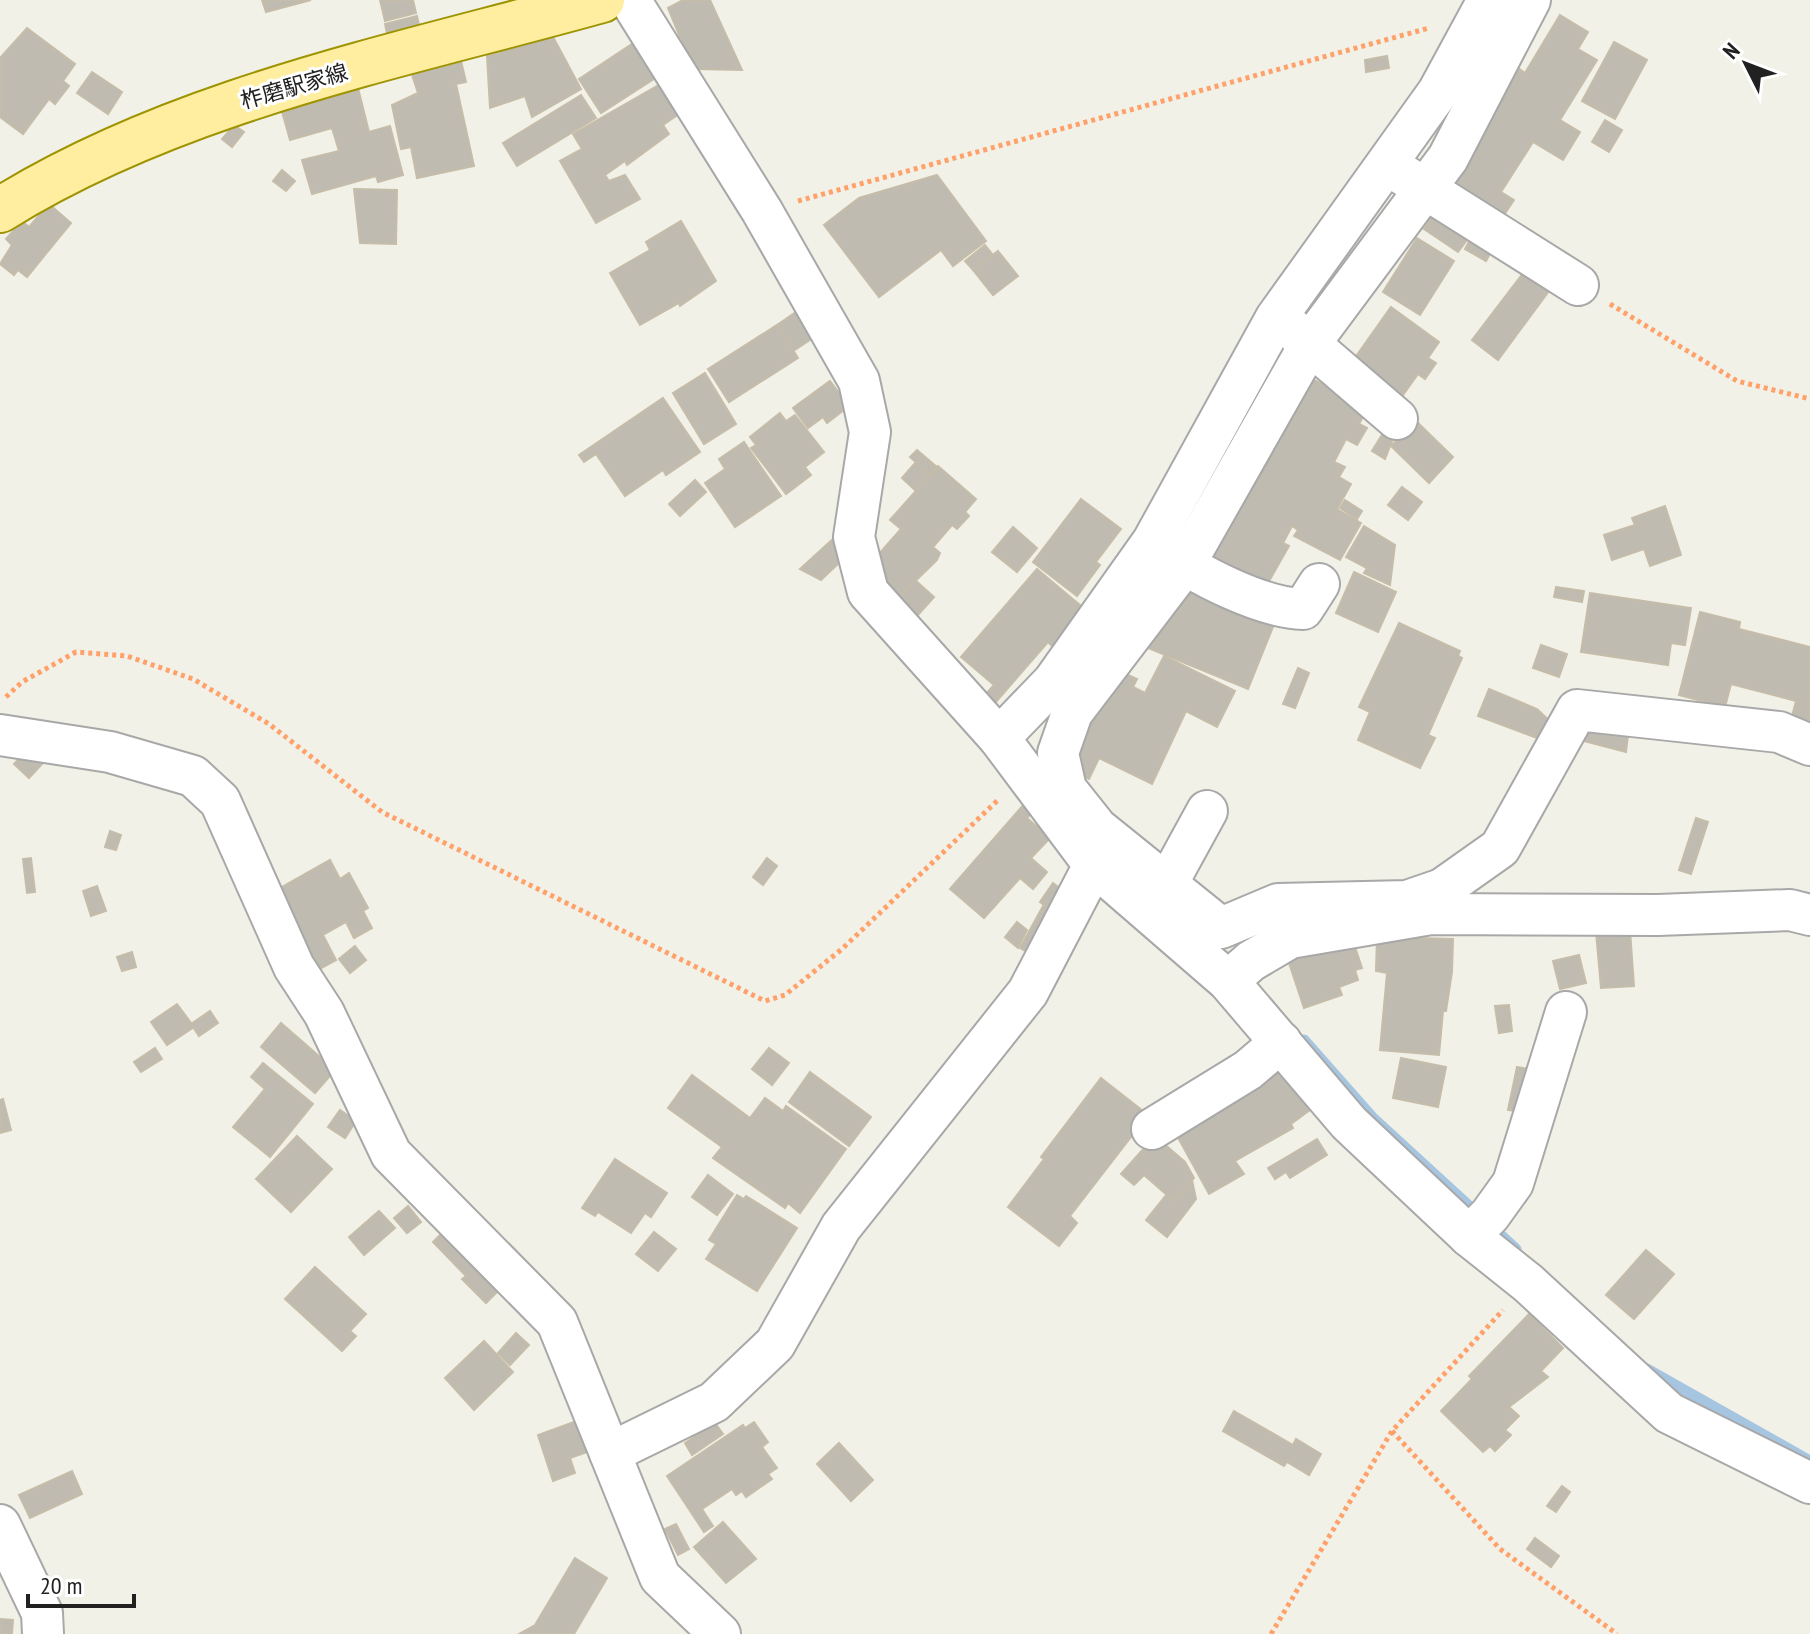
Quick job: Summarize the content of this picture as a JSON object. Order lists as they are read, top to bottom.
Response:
{
  "streets": {
    "main road": ["柞磨駅家線"]
  },
  "scale_bar": "20 m",
  "north": "top left"
}
